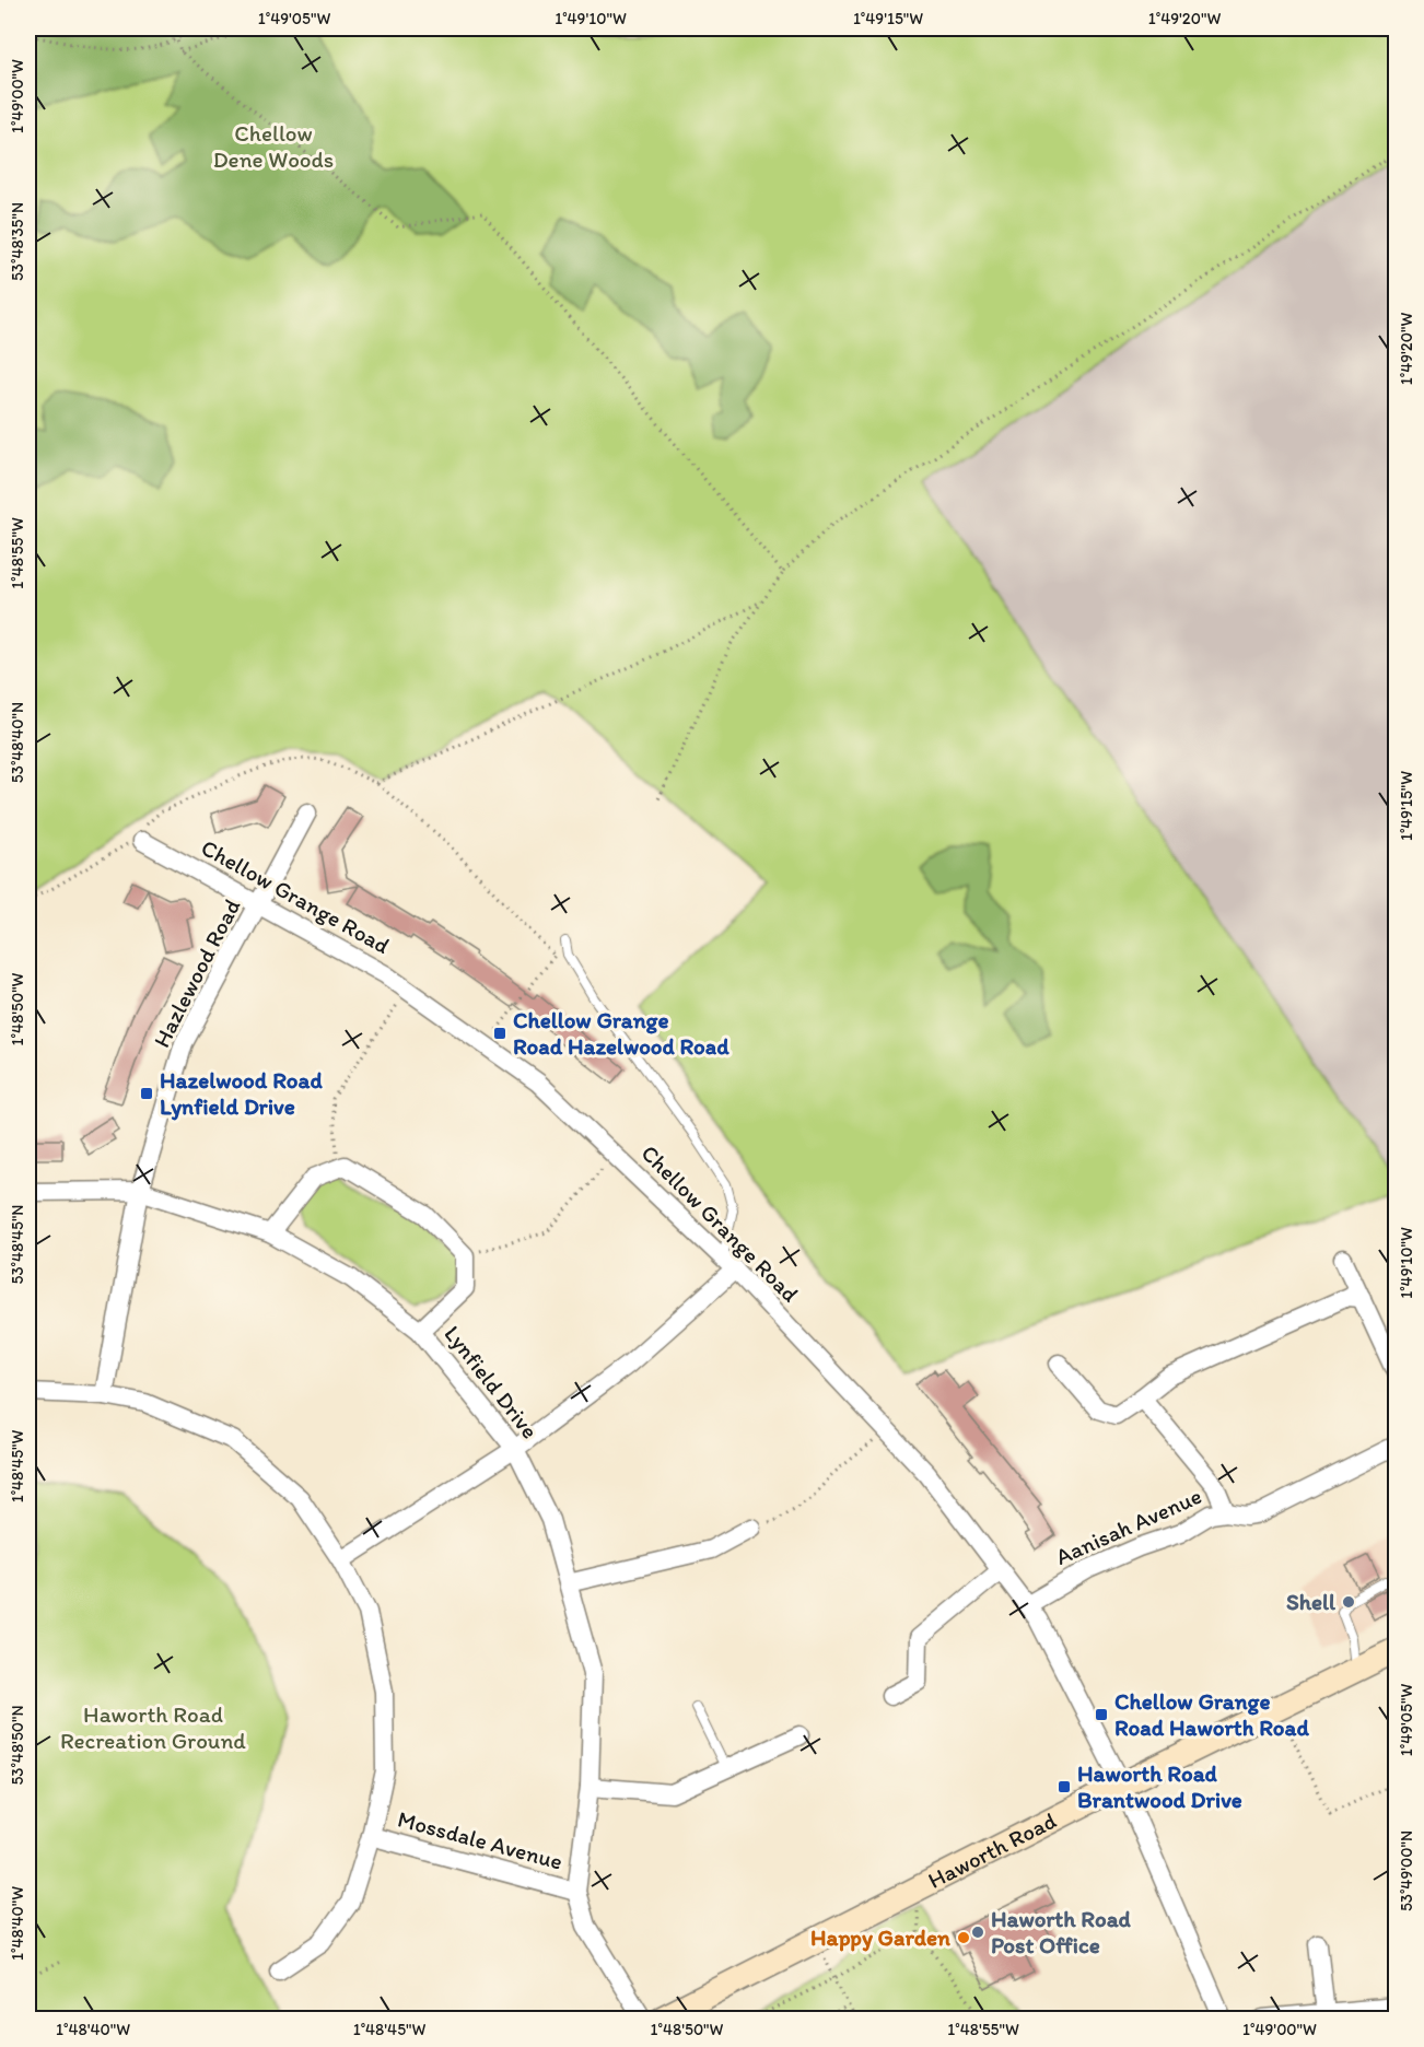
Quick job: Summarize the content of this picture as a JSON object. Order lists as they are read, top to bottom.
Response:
{
  "streets": {
    "main road": ["Haworth Road"],
    "street": [
      "Chellow Grange Road",
      "Hazlewood Road",
      "Lynfield Drive",
      "Aanisah Avenue",
      "Mossdale Avenue"
    ]
  },
  "crossings": [
    ["Chellow Grange Road", "Hazlewood Road"],
    ["Chellow Grange Road", "Aanisah Avenue"],
    ["Chellow Grange Road", "Haworth Road"],
    ["Hazlewood Road", "Lynfield Drive"],
    ["Lynfield Drive", "Mossdale Avenue"]
  ],
  "parks": ["Chellow Dene Woods", "Haworth Road Recreation Ground"],
  "places": {
    "transit": [
      "Chellow Grange Road Hazelwood Road",
      "Hazelwood Road Lynfield Drive",
      "Chellow Grange Road Haworth Road",
      "Haworth Road Brantwood Drive"
    ],
    "other": ["Shell", "Haworth Road Post Office", "Happy Garden"]
  },
  "coordinates": [
    "1°49'05\"W",
    "1°49'10\"W",
    "1°49'15\"W",
    "1°49'20\"W",
    "1°49'00\"W",
    "53°48'35\"N",
    "1°48'55\"W",
    "53°48'40\"N",
    "1°48'50\"W",
    "53°48'45\"N",
    "1°48'45\"W",
    "53°48'50\"N",
    "53°49'00\"N",
    "1°48'40\"W"
  ]
}
